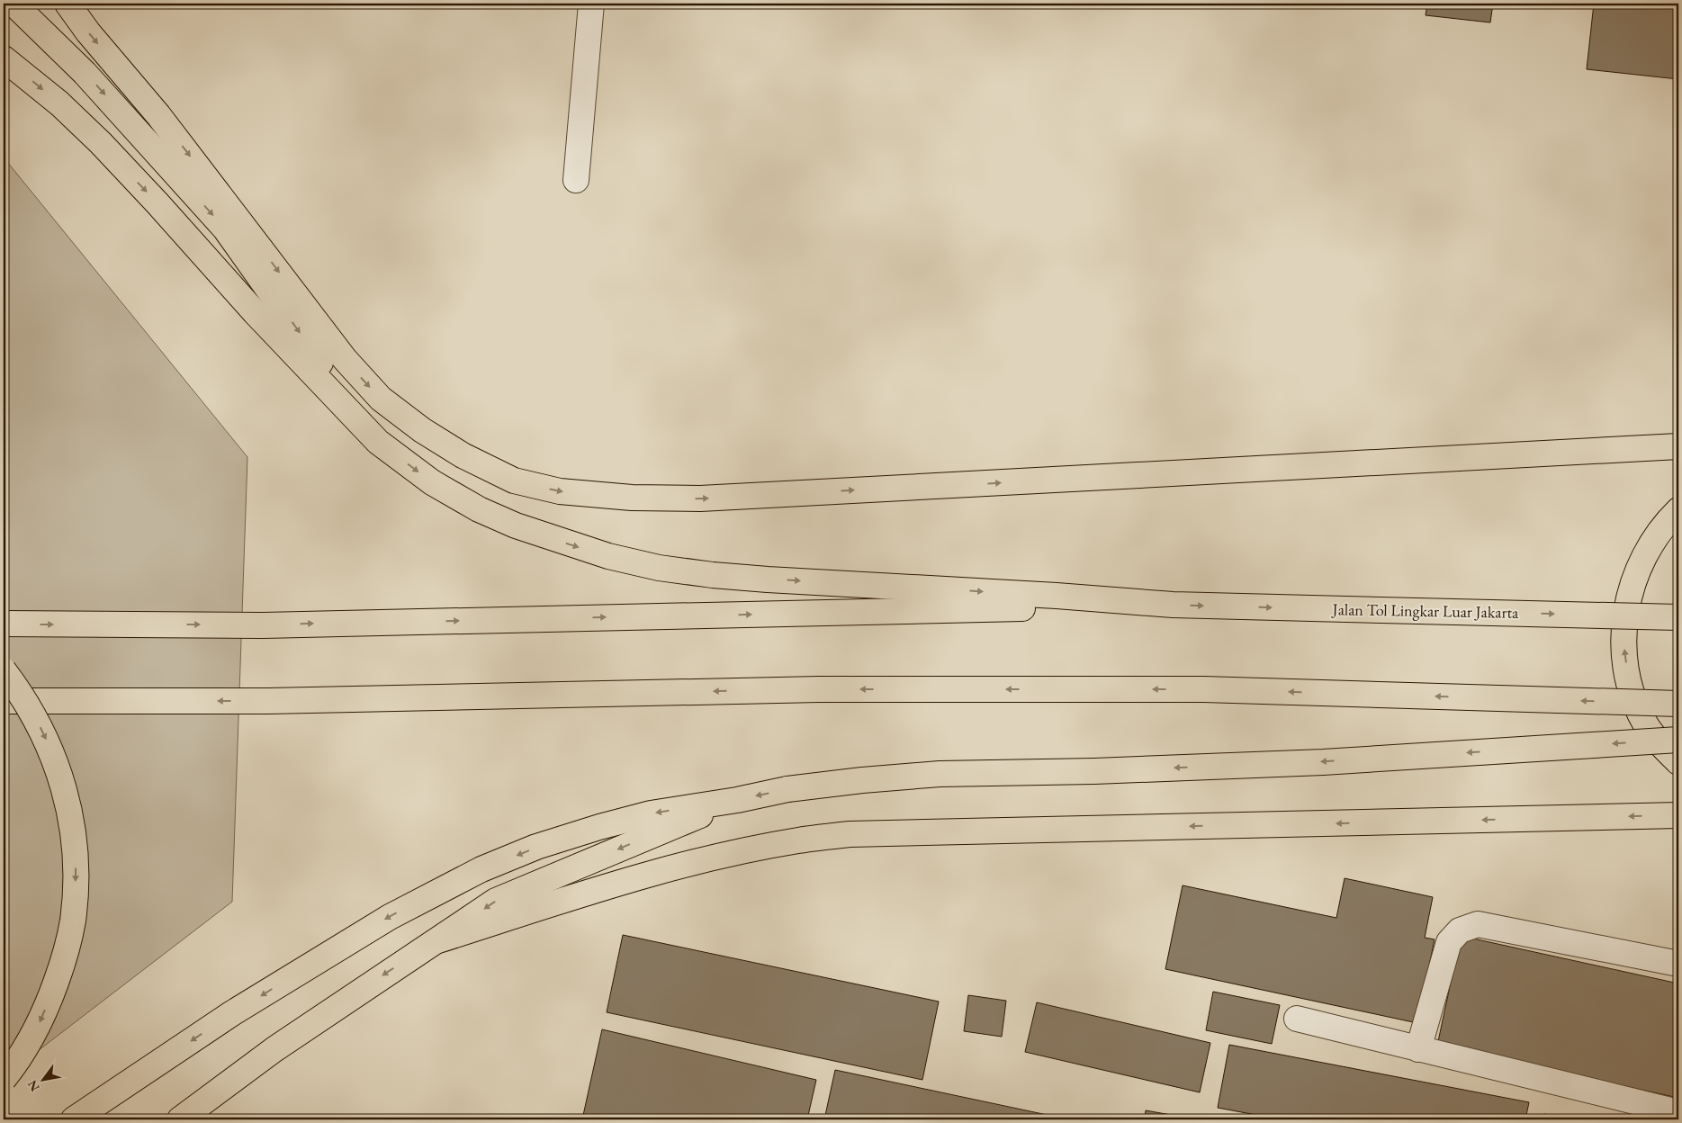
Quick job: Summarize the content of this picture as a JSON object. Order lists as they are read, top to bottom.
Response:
{
  "streets": {
    "main road": ["Jalan Tol Lingkar Luar Jakarta"]
  },
  "north": "bottom left"
}
